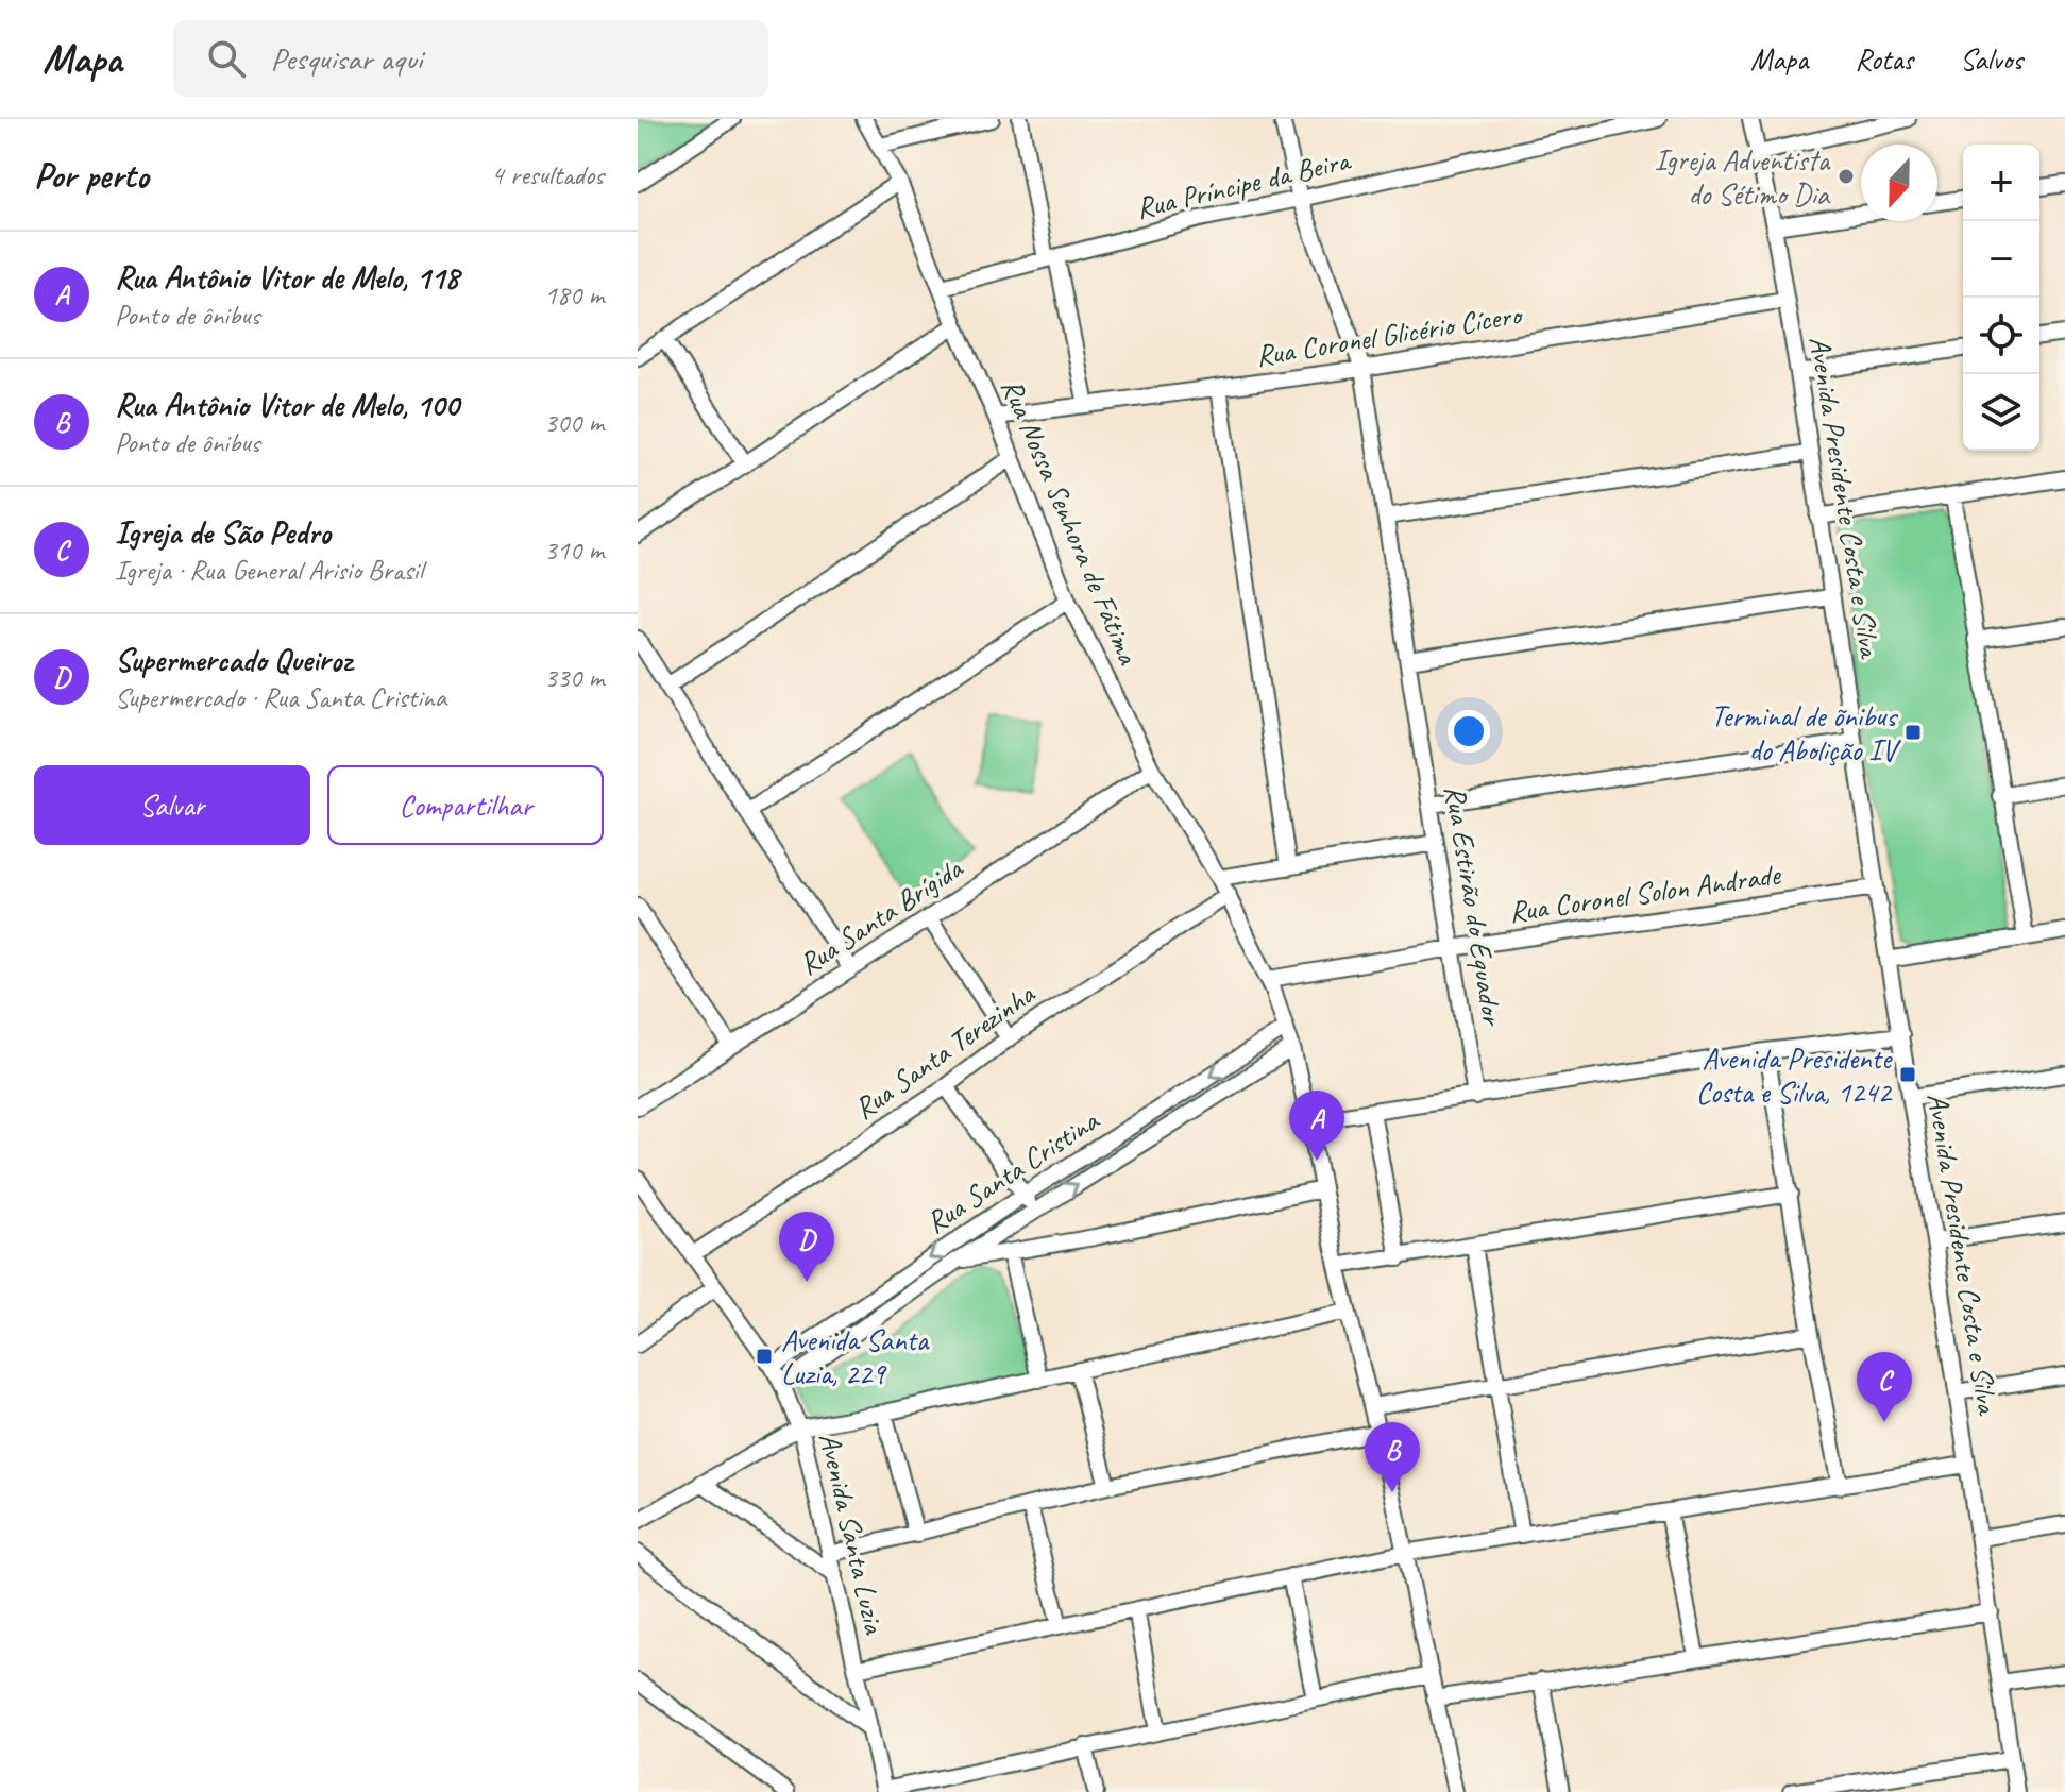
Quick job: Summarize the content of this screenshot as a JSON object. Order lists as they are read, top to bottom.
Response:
{
  "streets": {
    "street": [
      "Rua Príncipe da Beira",
      "Rua Coronel Glicério Cícero",
      "Avenida Presidente Costa e Silva",
      "Rua Nossa Senhora de Fátima",
      "Rua Coronel Solon Andrade",
      "Rua Estirão do Equador",
      "Rua Santa Brígida",
      "Rua Santa Terezinha",
      "Rua Santa Cristina",
      "Avenida Santa Luzia"
    ]
  },
  "crossings": [
    ["Rua Príncipe da Beira", "Rua Nossa Senhora de Fátima"],
    ["Rua Príncipe da Beira", "Rua Estirão do Equador"],
    ["Rua Coronel Glicério Cícero", "Avenida Presidente Costa e Silva"],
    ["Rua Coronel Glicério Cícero", "Rua Nossa Senhora de Fátima"],
    ["Rua Coronel Glicério Cícero", "Rua Estirão do Equador"],
    ["Avenida Presidente Costa e Silva", "Rua Coronel Solon Andrade"],
    ["Rua Nossa Senhora de Fátima", "Rua Coronel Solon Andrade"],
    ["Rua Nossa Senhora de Fátima", "Rua Santa Brígida"],
    ["Rua Nossa Senhora de Fátima", "Rua Santa Terezinha"],
    ["Rua Nossa Senhora de Fátima", "Rua Santa Cristina"],
    ["Rua Coronel Solon Andrade", "Rua Estirão do Equador"],
    ["Rua Santa Terezinha", "Avenida Santa Luzia"],
    ["Rua Santa Cristina", "Avenida Santa Luzia"]
  ],
  "places": {
    "other": ["Igreja Adventista do Sétimo Dia"],
    "transit": ["Terminal de õnibus do Abolição IV", "Avenida Presidente Costa e Silva, 1242", "Avenida Santa Luzia, 229"]
  },
  "north": "bottom",
  "page": {
    "header": "Mapa",
    "search": "Pesquisar aqui",
    "nav": ["Mapa", "Rotas", "Salvos"],
    "heading": ["Por perto", "4 resultados"],
    "map_buttons": ["+", "−"],
    "list": [
      {
        "mark": "A",
        "name": "Rua Antônio Vitor de Melo, 118",
        "note": "Ponto de ônibus",
        "value": "180 m"
      },
      {
        "mark": "B",
        "name": "Rua Antônio Vitor de Melo, 100",
        "note": "Ponto de ônibus",
        "value": "300 m"
      },
      {
        "mark": "C",
        "name": "Igreja de São Pedro",
        "note": "Igreja · Rua General Arisio Brasil",
        "value": "310 m"
      },
      {
        "mark": "D",
        "name": "Supermercado Queiroz",
        "note": "Supermercado · Rua Santa Cristina",
        "value": "330 m"
      }
    ],
    "buttons": ["Salvar", "Compartilhar"],
    "pins": [
      "A",
      "D",
      "C",
      "B"
    ]
  }
}
